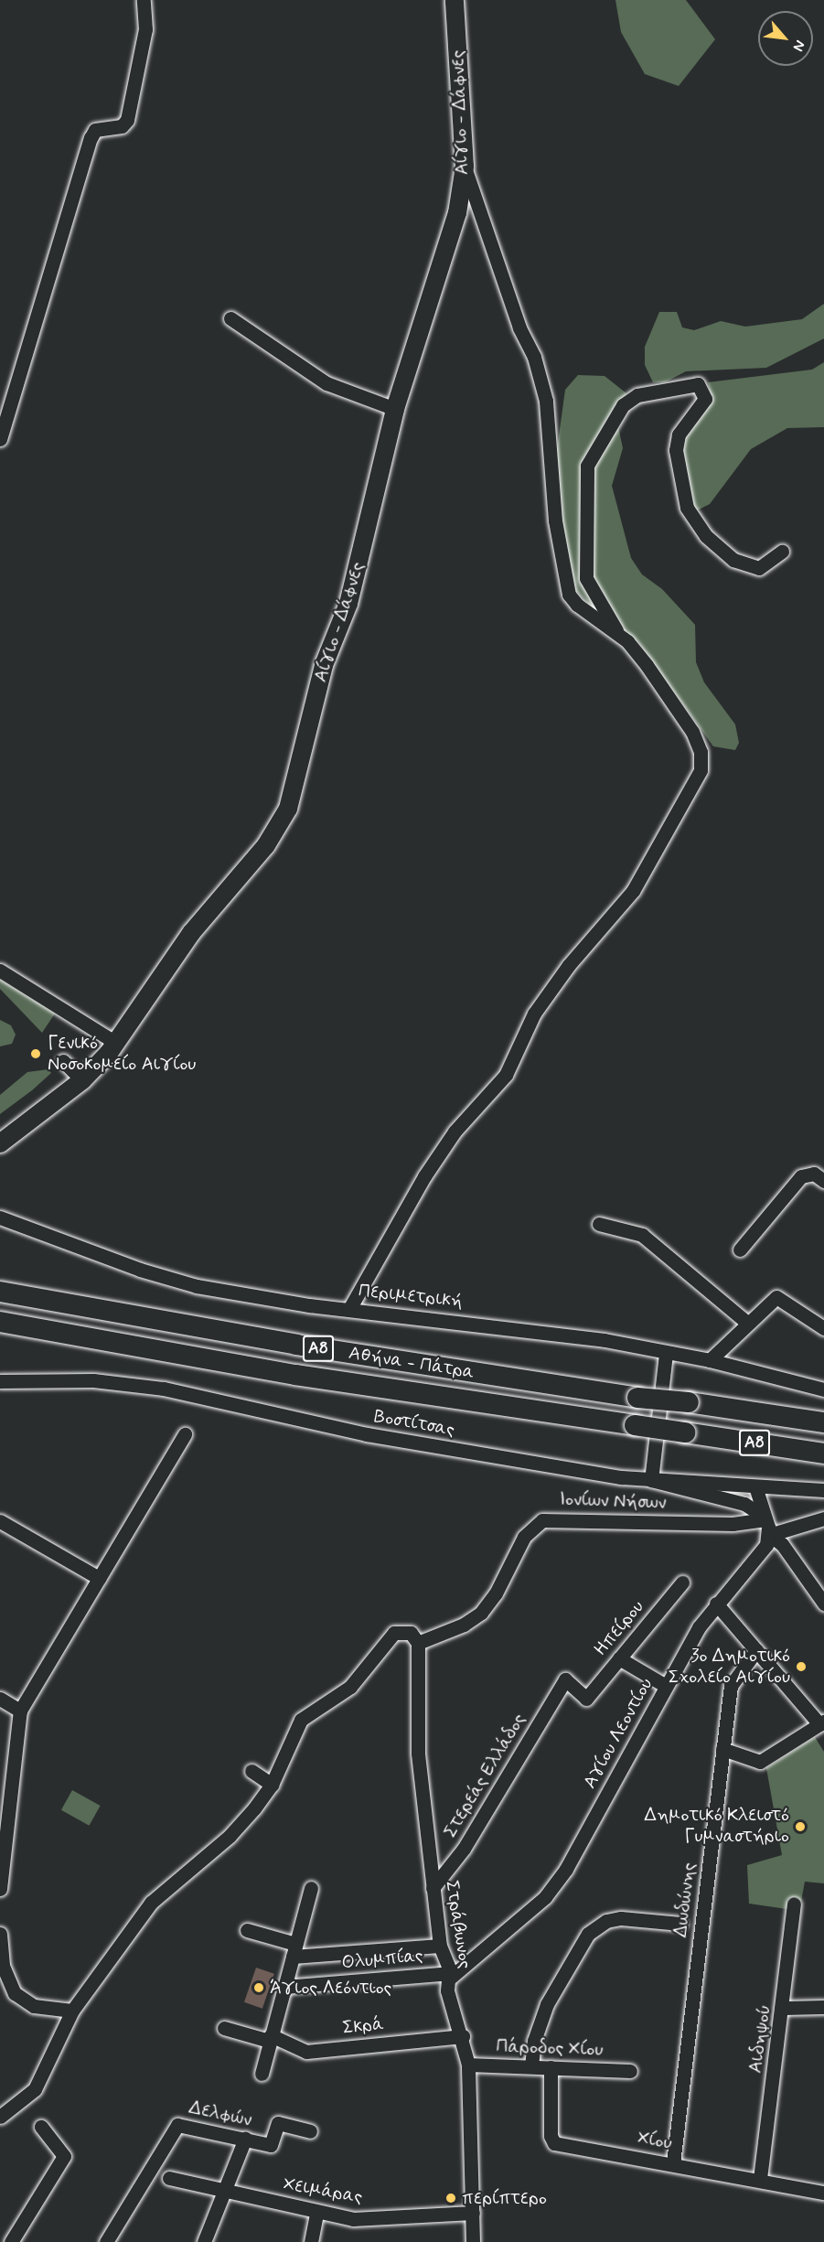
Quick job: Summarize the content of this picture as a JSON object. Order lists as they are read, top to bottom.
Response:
{
  "streets": {
    "highway": ["Α8", "Αθήνα - Πάτρα"],
    "main road": ["Αίγιο - Δάφνες"],
    "street": [
      "Περιμετρική",
      "Βοστίτσας",
      "Ιονίων Νήσων",
      "Ηπείρου",
      "Αγίου Λεοντίου",
      "Στερεάς Ελλάδος",
      "Δωδώνης",
      "Στράβωνος",
      "Ολυμπίας",
      "Σκρά",
      "Αιδηψού",
      "Πάροδος Χίου",
      "Δελφών",
      "Χίου",
      "Χειμάρας"
    ]
  },
  "crossings": [
    ["Ιονίων Νήσων", "Στράβωνος"],
    ["Ηπείρου", "Στερεάς Ελλάδος"],
    ["Αγίου Λεοντίου", "Στράβωνος"],
    ["Αγίου Λεοντίου", "Ολυμπίας"],
    ["Στερεάς Ελλάδος", "Στράβωνος"],
    ["Δωδώνης", "Χίου"],
    ["Στράβωνος", "Ολυμπίας"],
    ["Στράβωνος", "Σκρά"],
    ["Στράβωνος", "Πάροδος Χίου"],
    ["Στράβωνος", "Χειμάρας"],
    ["Αιδηψού", "Χίου"],
    ["Πάροδος Χίου", "Χίου"]
  ],
  "places": [
    "Γενικό Νοσοκομείο Αιγίου",
    "3ο Δημοτικό Σχολείο Αιγίου",
    "Δημοτικό Κλειστό Γυμναστήριο",
    "Άγιος Λεόντιος",
    "περίπτερο"
  ],
  "north": "bottom right"
}
